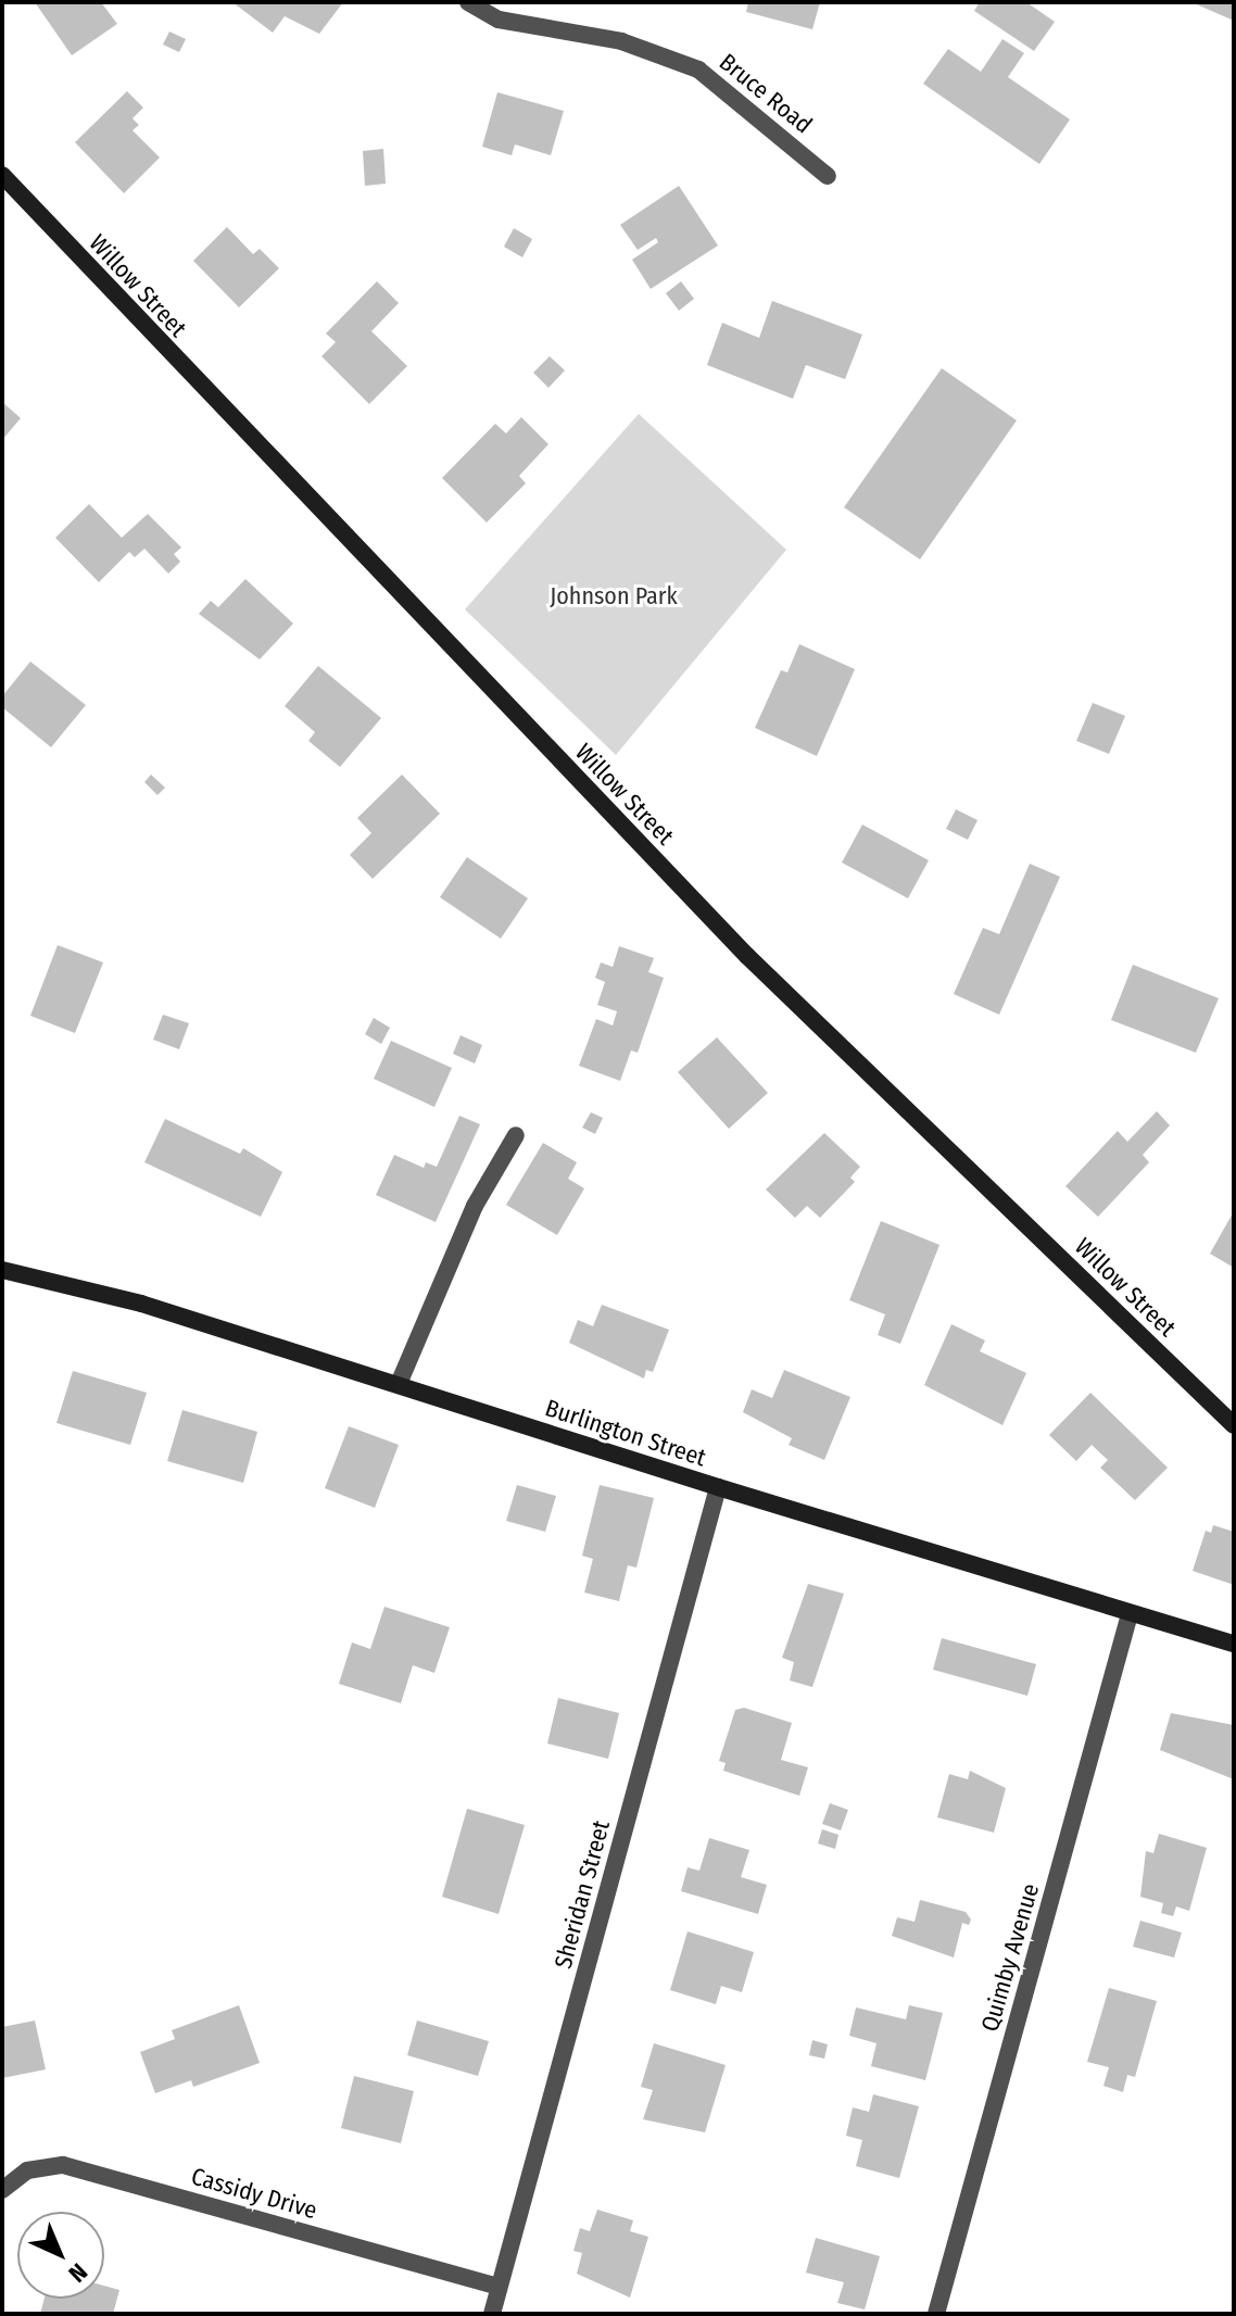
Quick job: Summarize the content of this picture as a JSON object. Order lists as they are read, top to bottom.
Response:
{
  "streets": {
    "street": [
      "Bruce Road",
      "Willow Street",
      "Burlington Street",
      "Sheridan Street",
      "Quimby Avenue",
      "Cassidy Drive"
    ]
  },
  "crossings": [
    ["Burlington Street", "Sheridan Street"],
    ["Burlington Street", "Quimby Avenue"],
    ["Sheridan Street", "Cassidy Drive"]
  ],
  "parks": ["Johnson Park"],
  "north": "bottom right"
}
